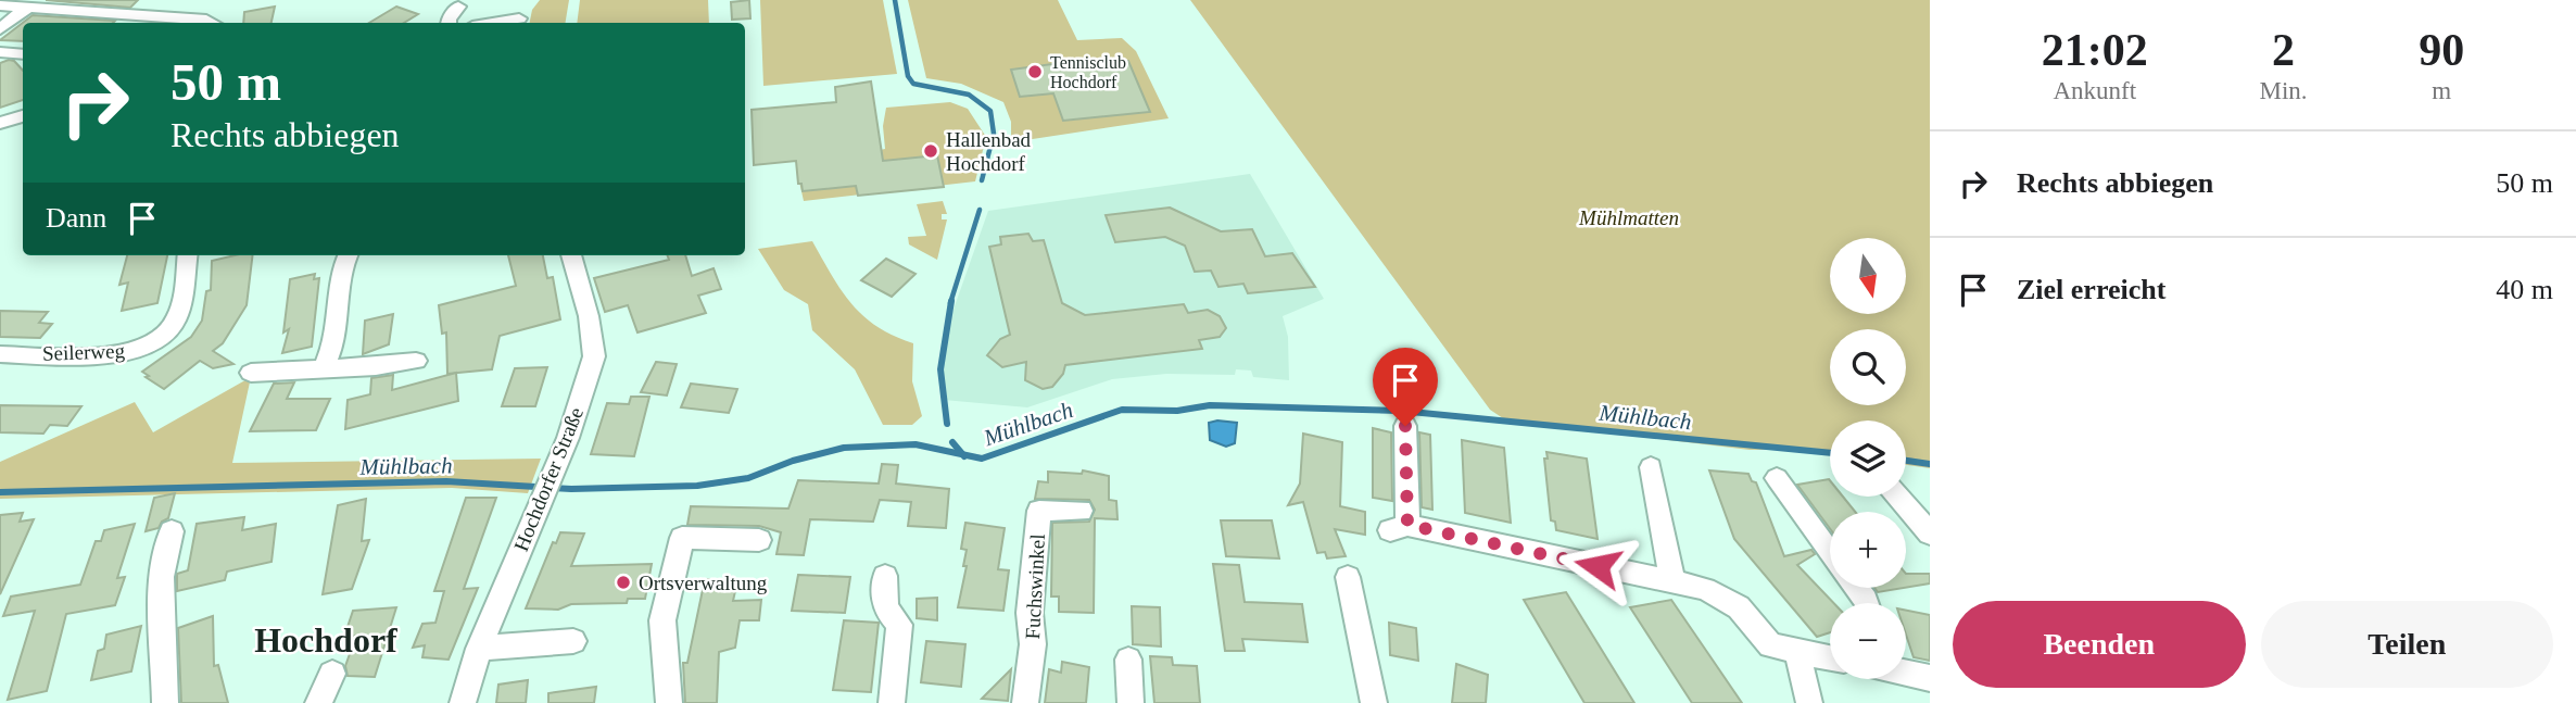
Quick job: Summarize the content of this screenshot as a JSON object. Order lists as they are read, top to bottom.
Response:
{
  "streets": {
    "street": ["Seilerweg", "Hochdorfer Straße", "Fuchswinkel"]
  },
  "districts": ["Hochdorf"],
  "water": ["Mühlbach"],
  "parks": ["Mühlmatten"],
  "places": ["Tennisclub Hochdorf", "Hallenbad Hochdorf", "Ortsverwaltung"],
  "north": "bottom",
  "page": {
    "eta": [
      "21:02",
      "Ankunft",
      "2",
      "Min.",
      "90",
      "m"
    ],
    "turn": ["50 m", "Rechts abbiegen"],
    "list": [
      {
        "name": "Rechts abbiegen",
        "value": "50 m"
      },
      {
        "name": "Ziel erreicht",
        "value": "40 m"
      }
    ],
    "then": "Dann",
    "map_buttons": ["+", "−"],
    "buttons": ["Beenden", "Teilen"]
  }
}
